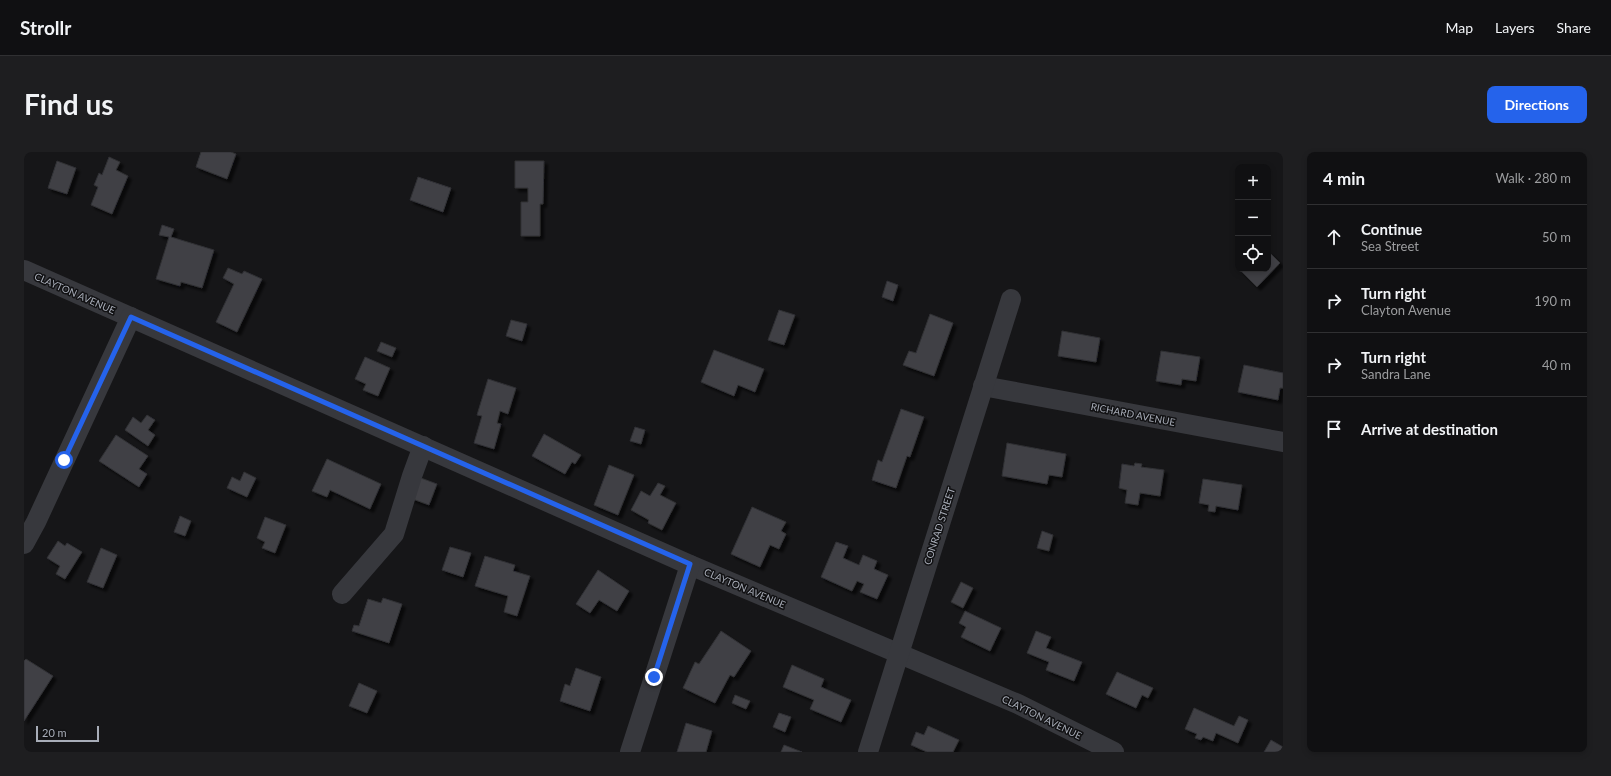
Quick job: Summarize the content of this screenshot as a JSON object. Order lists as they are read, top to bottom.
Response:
{
  "streets": {
    "street": ["CLAYTON AVENUE", "RICHARD AVENUE", "CONRAD STREET"]
  },
  "crossings": [
    ["CLAYTON AVENUE", "CONRAD STREET"],
    ["RICHARD AVENUE", "CONRAD STREET"]
  ],
  "scale_bar": "20 m",
  "page": {
    "header": "Strollr",
    "nav": ["Map", "Layers", "Share"],
    "buttons": "Directions",
    "title": "Find us",
    "heading": ["4 min", "Walk · 280 m"],
    "map_buttons": ["+", "−"],
    "list": [
      ["Continue", "Sea Street", "50 m"],
      ["Turn right", "Clayton Avenue", "190 m"],
      ["Turn right", "Sandra Lane", "40 m"],
      "Arrive at destination"
    ],
    "scale": "20 m"
  }
}
